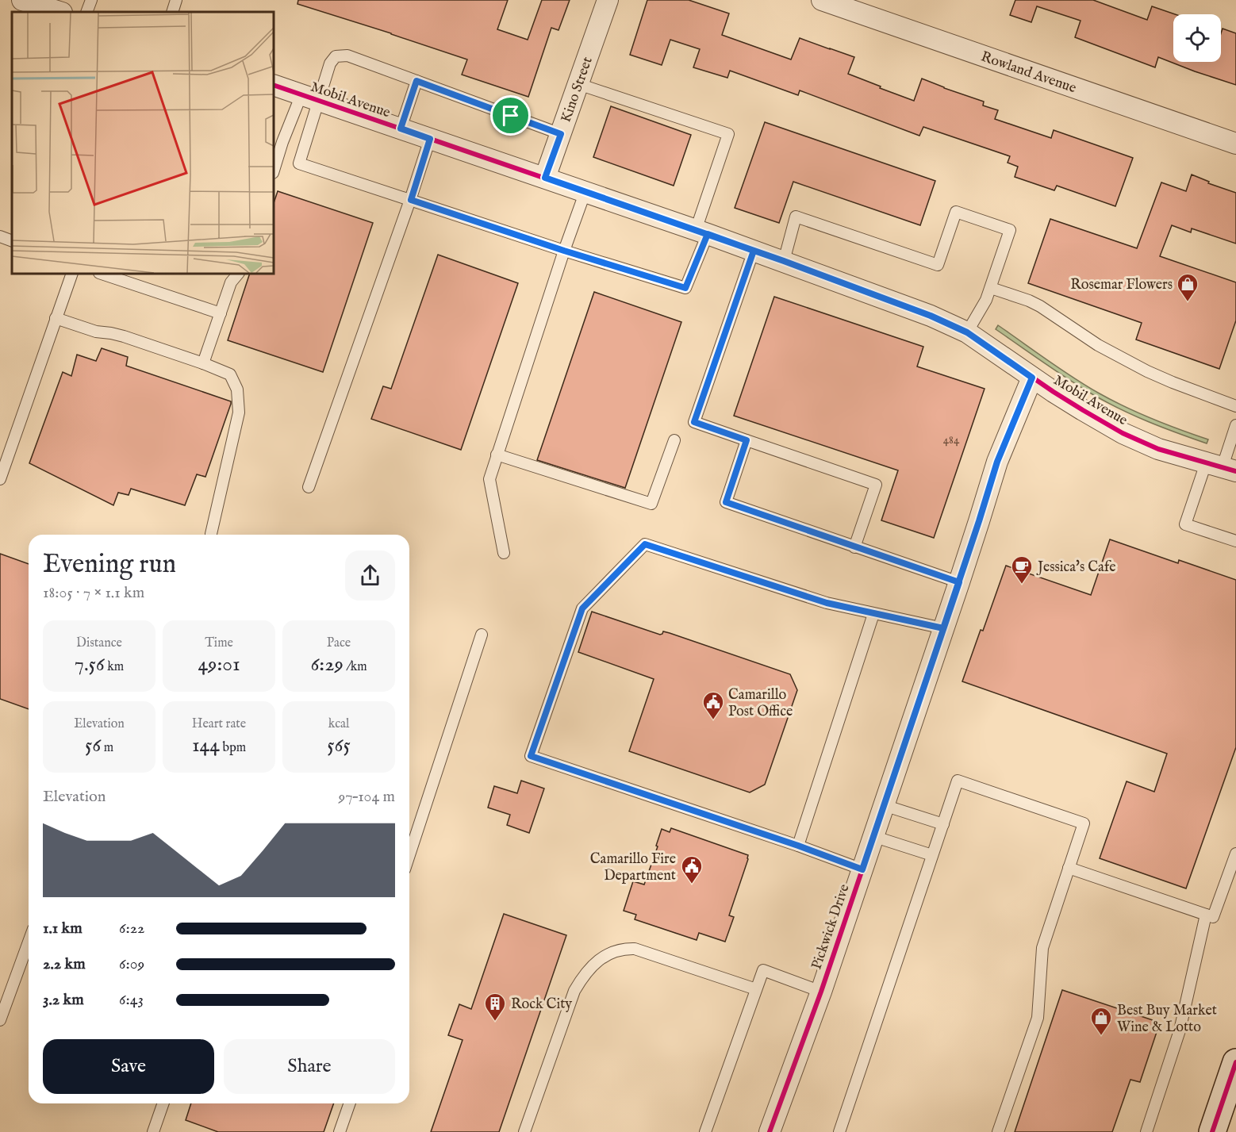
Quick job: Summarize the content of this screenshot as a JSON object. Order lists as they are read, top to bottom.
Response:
{
  "streets": {
    "street": [
      "Rowland Avenue",
      "Kino Street",
      "Mobil Avenue",
      "Pickwick Drive"
    ]
  },
  "crossings": [
    ["Kino Street", "Mobil Avenue"],
    ["Mobil Avenue", "Pickwick Drive"]
  ],
  "places": {
    "shop": ["Rosemar Flowers", "Best Buy Market Wine & Lotto"],
    "cafe": ["Jessica's Cafe"],
    "public building": ["Camarillo Post Office", "Camarillo Fire Department"],
    "building": ["Rock City"]
  },
  "house_numbers": ["484"],
  "page": {
    "heading": ["Evening run", "18:05 · 7 × 1.1 km"],
    "stats": [
      ["Distance", "7.56 km"],
      ["Time", "49:01"],
      ["Pace", "6:29 /km"],
      ["Elevation", "56 m"],
      ["Heart rate", "144 bpm"],
      ["kcal", "565"]
    ],
    "chart": ["Elevation", "97–104 m"],
    "list": [
      {
        "name": "1.1 km",
        "note": "6:22"
      },
      {
        "name": "2.2 km",
        "note": "6:09"
      },
      {
        "name": "3.2 km",
        "note": "6:43"
      }
    ],
    "buttons": ["Save", "Share"]
  }
}
